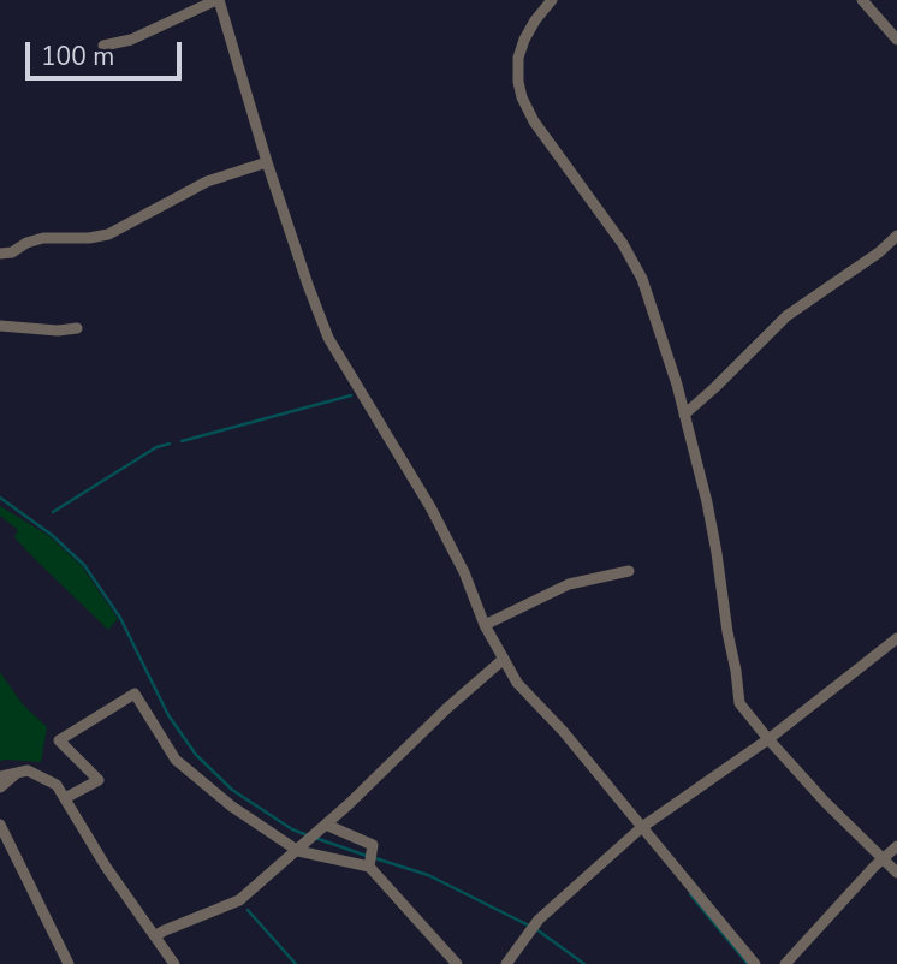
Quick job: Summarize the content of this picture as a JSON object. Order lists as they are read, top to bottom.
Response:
{
  "scale_bar": "100 m"
}
